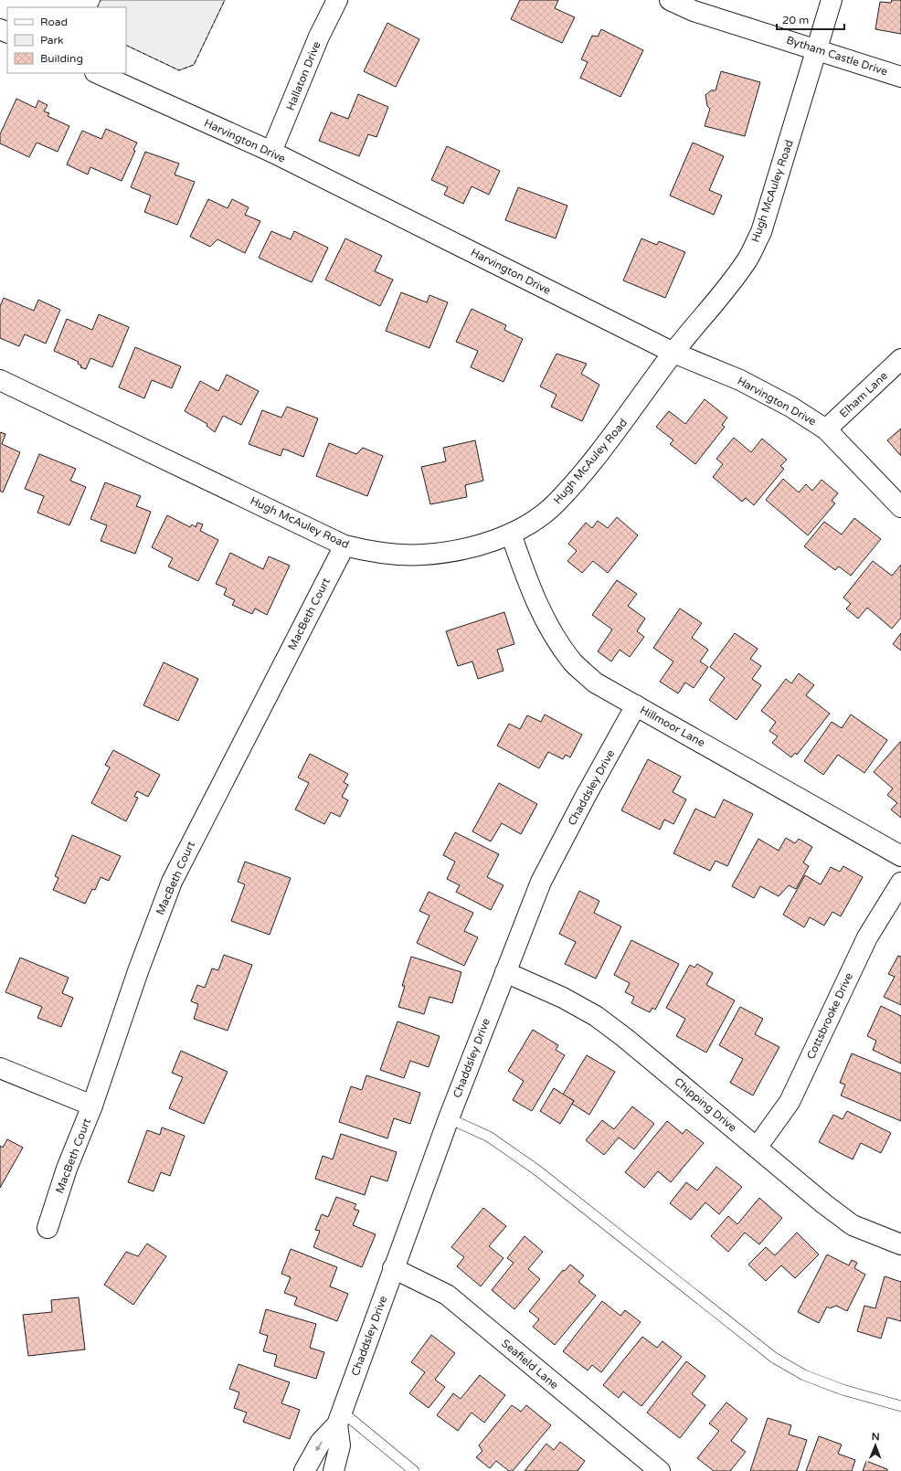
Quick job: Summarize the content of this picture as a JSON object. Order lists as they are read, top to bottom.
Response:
{
  "streets": {
    "street": [
      "Bytham Castle Drive",
      "Hallaton Drive",
      "Harvington Drive",
      "Hugh McAuley Road",
      "Elham Lane",
      "MacBeth Court",
      "Hillmoor Lane",
      "Chaddsley Drive",
      "Cottsbrooke Drive",
      "Chipping Drive",
      "Seafield Lane"
    ]
  },
  "crossings": [
    ["Bytham Castle Drive", "Hugh McAuley Road"],
    ["Hallaton Drive", "Harvington Drive"],
    ["Harvington Drive", "Hugh McAuley Road"],
    ["Harvington Drive", "Elham Lane"],
    ["Hugh McAuley Road", "MacBeth Court"],
    ["Hugh McAuley Road", "Hillmoor Lane"],
    ["Hillmoor Lane", "Chaddsley Drive"],
    ["Chaddsley Drive", "Chipping Drive"],
    ["Chaddsley Drive", "Seafield Lane"],
    ["Cottsbrooke Drive", "Chipping Drive"]
  ],
  "legend": ["Road", "Park", "Building"],
  "scale_bar": "20 m",
  "north": "top"
}
